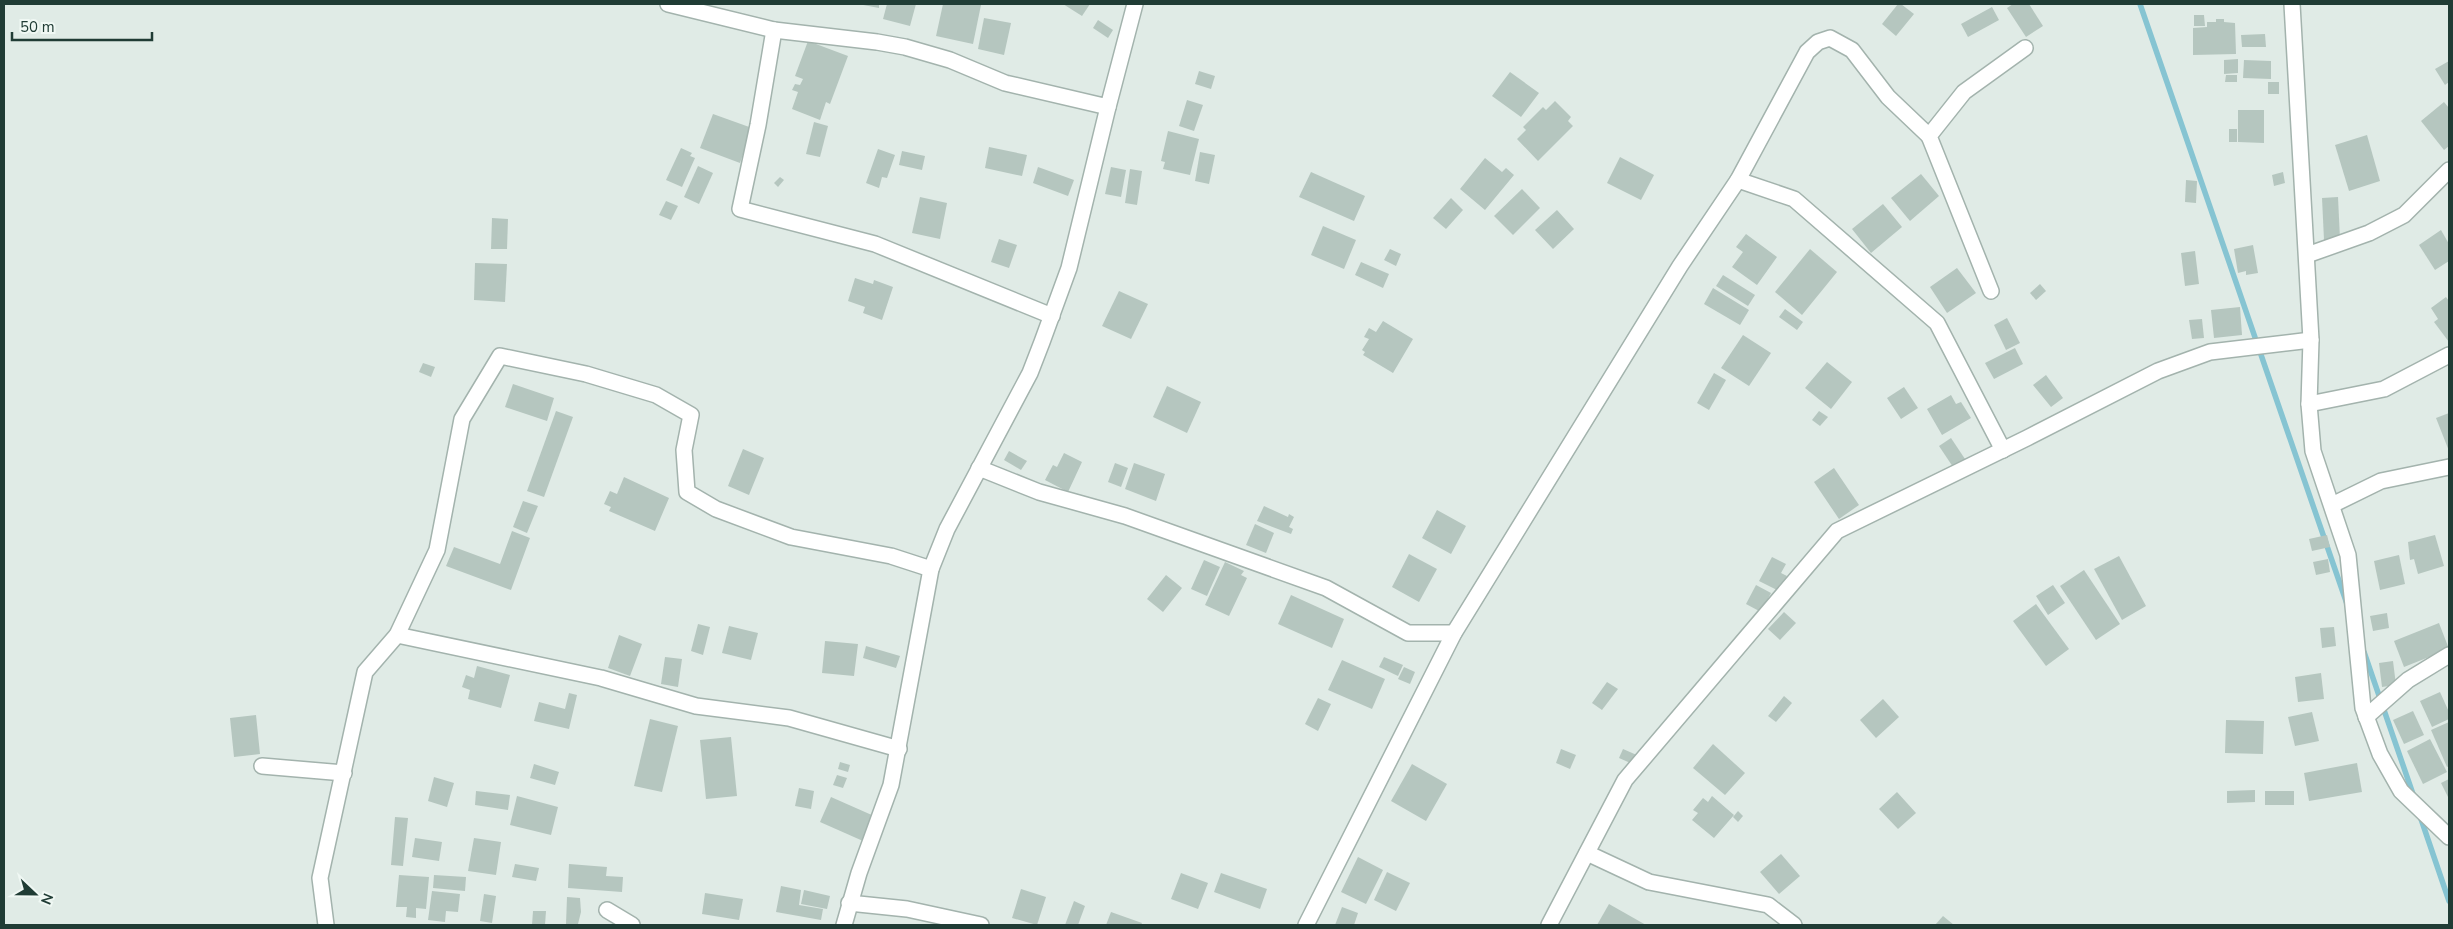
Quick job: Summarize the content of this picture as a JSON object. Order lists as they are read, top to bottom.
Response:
{
  "scale_bar": "50 m",
  "north": "right"
}
